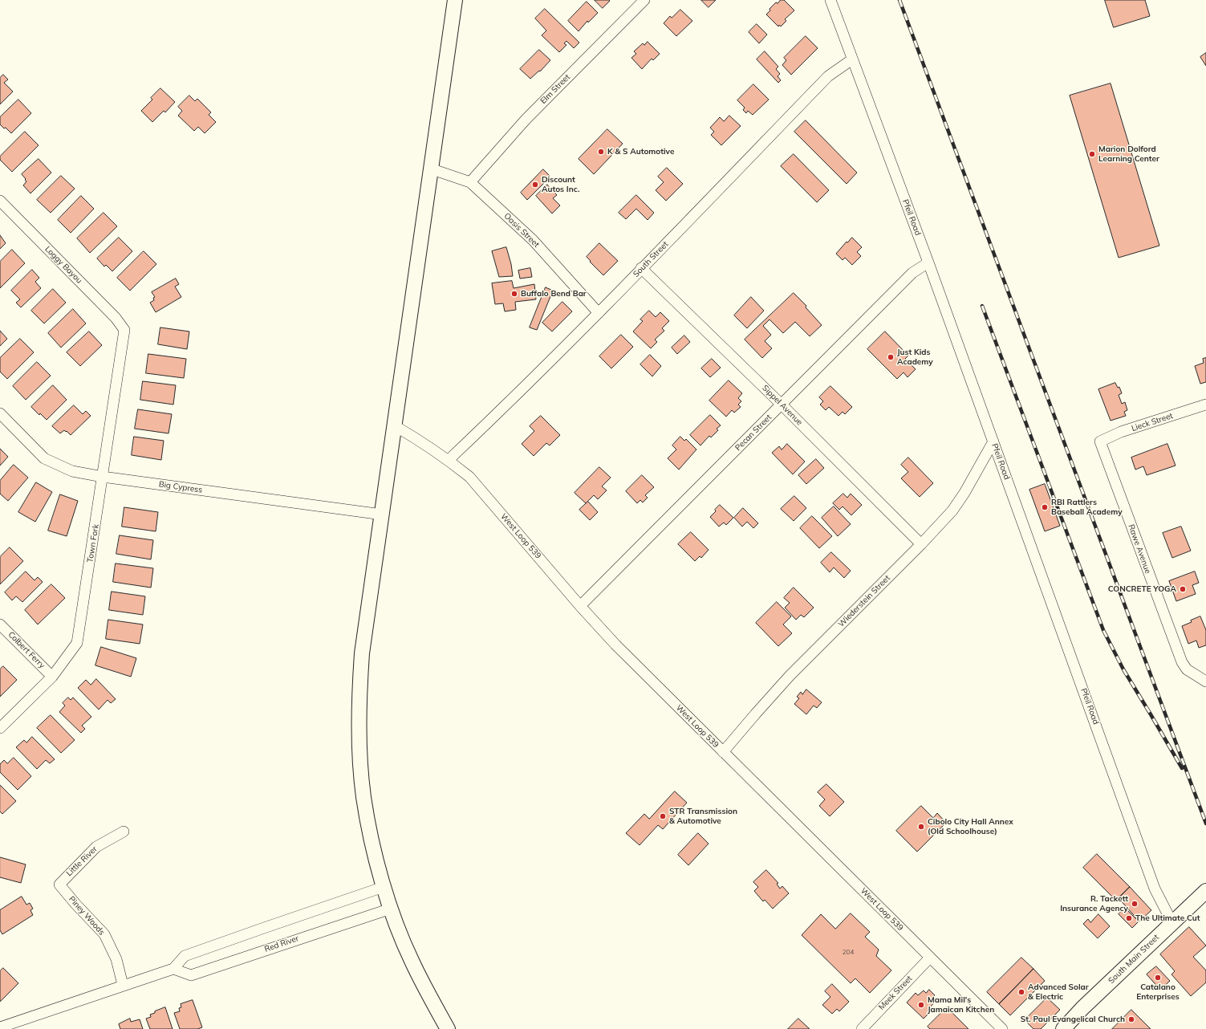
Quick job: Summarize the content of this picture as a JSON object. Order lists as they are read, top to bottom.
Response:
{
  "streets": {
    "main road": ["South Main Street"],
    "street": [
      "Elm Street",
      "Pfeil Road",
      "Oasis Street",
      "South Street",
      "Loggy Bayou",
      "Sippel Avenue",
      "Lieck Street",
      "Pecan Street",
      "Big Cypress",
      "West Loop 539",
      "Town Fork",
      "Rawe Avenue",
      "Wiederstein Street",
      "Colbert Ferry",
      "Little River",
      "Piney Woods",
      "Red River",
      "Meek Street"
    ]
  },
  "crossings": [
    ["Elm Street", "Oasis Street"],
    ["Pfeil Road", "South Street"],
    ["Pfeil Road", "Pecan Street"],
    ["Pfeil Road", "Wiederstein Street"],
    ["Pfeil Road", "South Main Street"],
    ["Oasis Street", "South Street"],
    ["South Street", "Sippel Avenue"],
    ["South Street", "West Loop 539"],
    ["Loggy Bayou", "Town Fork"],
    ["Sippel Avenue", "Pecan Street"],
    ["Sippel Avenue", "Wiederstein Street"],
    ["Lieck Street", "Rawe Avenue"],
    ["Pecan Street", "West Loop 539"],
    ["Big Cypress", "Town Fork"],
    ["West Loop 539", "Wiederstein Street"],
    ["West Loop 539", "Meek Street"],
    ["Town Fork", "Colbert Ferry"],
    ["Little River", "Piney Woods"]
  ],
  "places": [
    "K & S Automotive",
    "Marion Dolford Learning Center",
    "Discount Autos Inc.",
    "Buffalo Bend Bar",
    "Just Kids Academy",
    "RBI Rattlers Baseball Academy",
    "CONCRETE YOGA",
    "STR Transmission & Automotive",
    "Cibolo City Hall Annex (Old Schoolhouse)",
    "R. Tackett Insurance Agency",
    "The Ultimate Cut",
    "Catalano Enterprises",
    "Advanced Solar & Electric",
    "Mama Mil's Jamaican Kitchen",
    "St. Paul Evangelical Church"
  ],
  "house_numbers": ["204"]
}
